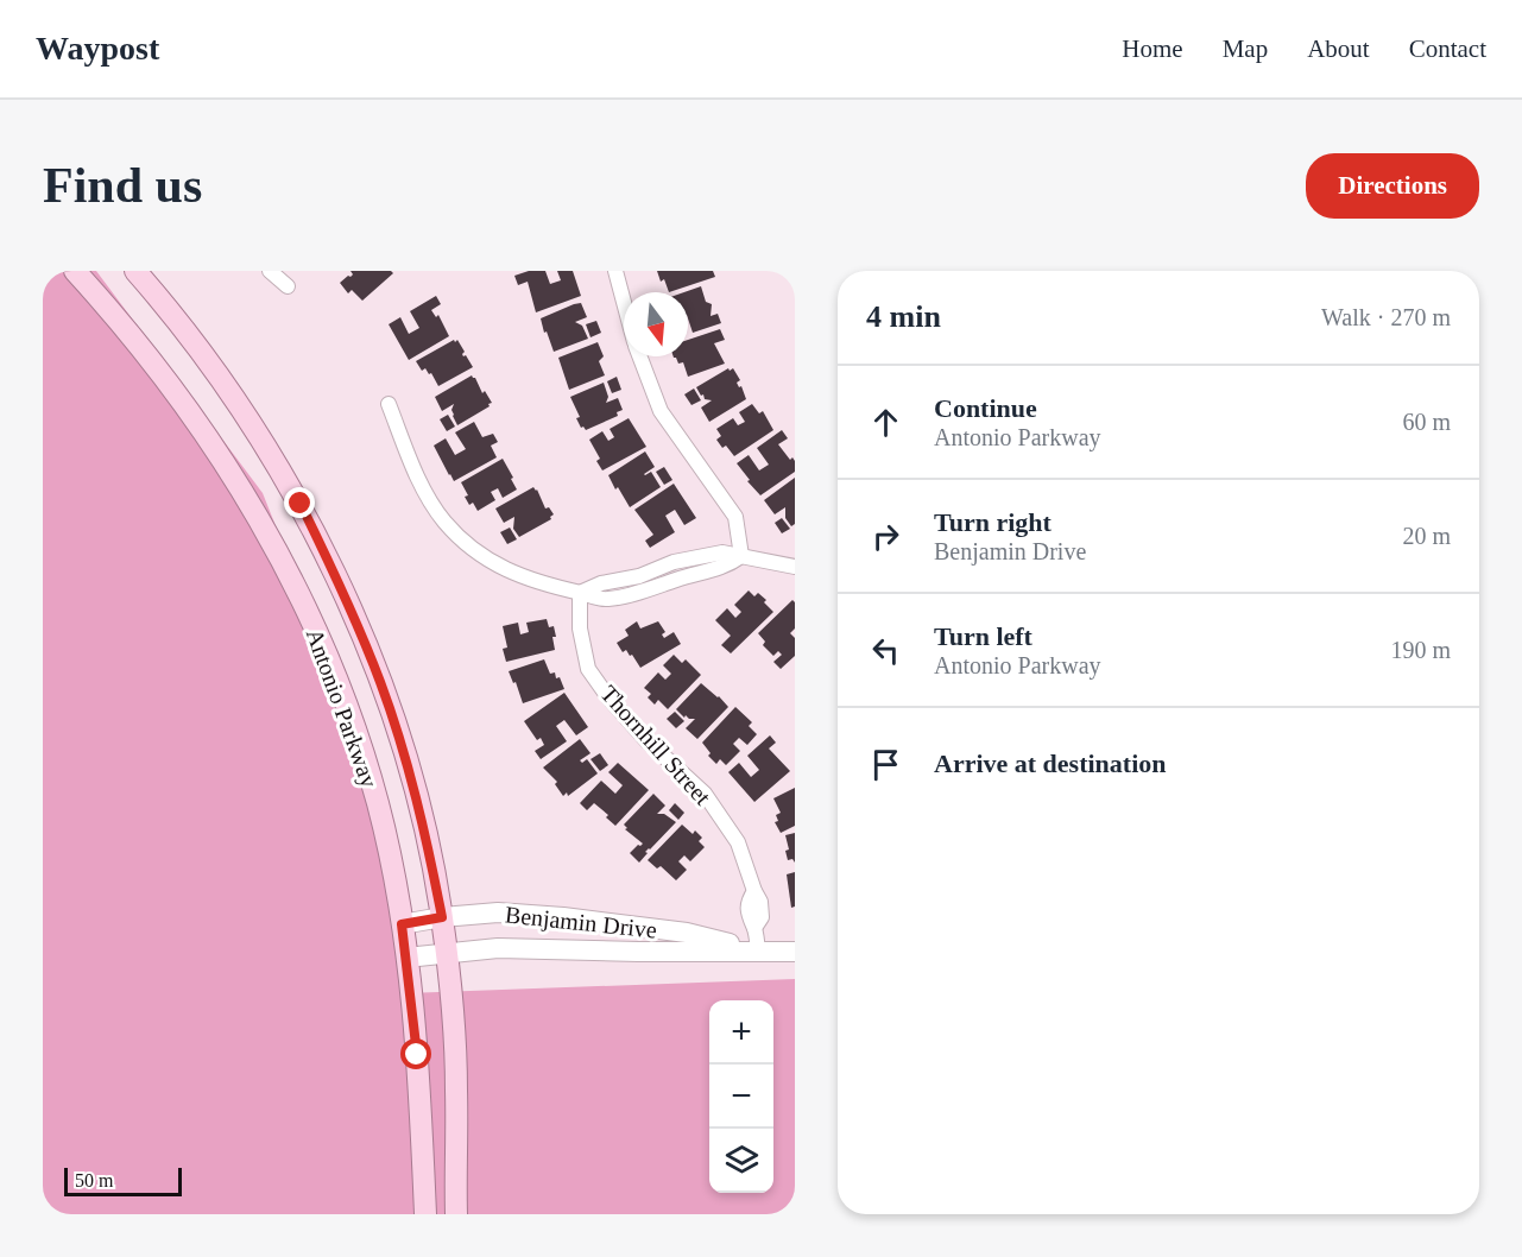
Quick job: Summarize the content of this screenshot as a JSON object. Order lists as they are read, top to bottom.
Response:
{
  "streets": {
    "main road": ["Antonio Parkway", "Benjamin Drive"],
    "street": ["Thornhill Street"]
  },
  "crossings": [
    ["Antonio Parkway", "Benjamin Drive"],
    ["Thornhill Street", "Benjamin Drive"]
  ],
  "scale_bar": "50 m",
  "north": "bottom",
  "page": {
    "header": "Waypost",
    "nav": [
      "Home",
      "Map",
      "About",
      "Contact"
    ],
    "buttons": "Directions",
    "title": "Find us",
    "heading": ["4 min", "Walk · 270 m"],
    "list": [
      ["Continue", "Antonio Parkway", "60 m"],
      ["Turn right", "Benjamin Drive", "20 m"],
      ["Turn left", "Antonio Parkway", "190 m"],
      "Arrive at destination"
    ],
    "map_buttons": ["+", "−"],
    "scale": "50 m"
  }
}
